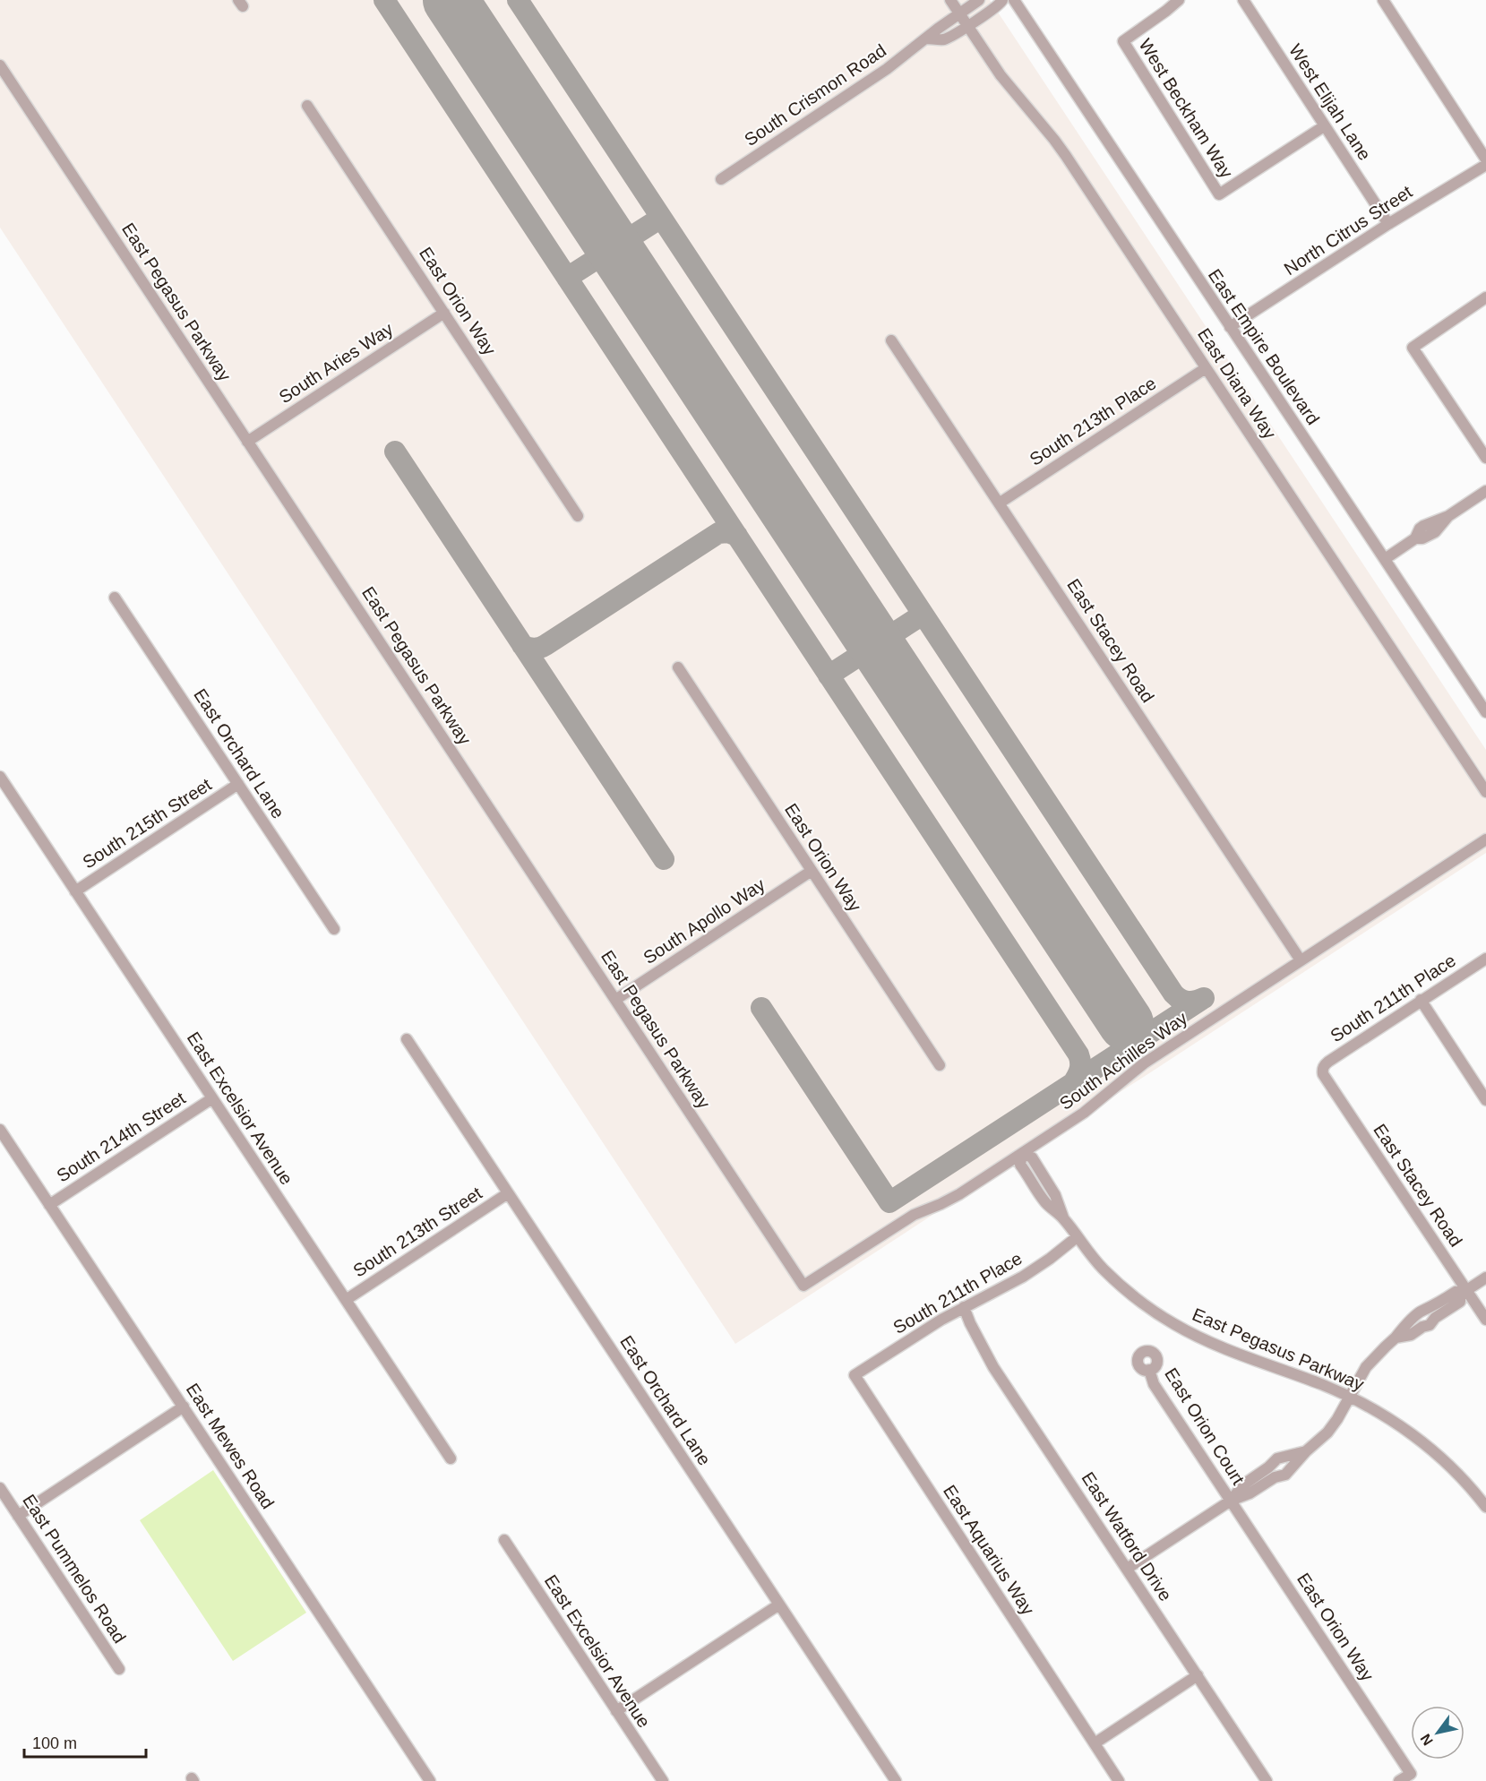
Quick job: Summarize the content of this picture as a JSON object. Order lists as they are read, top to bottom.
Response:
{
  "streets": {
    "street": [
      "South Crismon Road",
      "West Elijah Lane",
      "West Beckham Way",
      "North Citrus Street",
      "East Orion Way",
      "East Pegasus Parkway",
      "East Empire Boulevard",
      "South Aries Way",
      "East Diana Way",
      "South 213th Place",
      "East Stacey Road",
      "East Orchard Lane",
      "South 215th Street",
      "South Apollo Way",
      "South 211th Place",
      "South Achilles Way",
      "East Excelsior Avenue",
      "South 214th Street",
      "South 213th Street",
      "East Orion Court",
      "East Mewes Road",
      "East Watford Drive",
      "East Aquarius Way",
      "East Pummelos Road"
    ]
  },
  "crossings": [
    ["South Crismon Road", "East Diana Way"],
    ["West Elijah Lane", "West Beckham Way"],
    ["West Elijah Lane", "North Citrus Street"],
    ["North Citrus Street", "East Empire Boulevard"],
    ["East Orion Way", "South Aries Way"],
    ["East Orion Way", "South Apollo Way"],
    ["East Orion Way", "East Orion Court"],
    ["East Pegasus Parkway", "South Aries Way"],
    ["East Pegasus Parkway", "South Apollo Way"],
    ["East Pegasus Parkway", "South 211th Place"],
    ["East Pegasus Parkway", "South Achilles Way"],
    ["East Diana Way", "South 213th Place"],
    ["South 213th Place", "East Stacey Road"],
    ["East Stacey Road", "South 211th Place"],
    ["East Stacey Road", "South Achilles Way"],
    ["East Orchard Lane", "South 215th Street"],
    ["East Orchard Lane", "South 213th Street"],
    ["South 215th Street", "East Excelsior Avenue"],
    ["South 211th Place", "East Watford Drive"],
    ["South 211th Place", "East Aquarius Way"],
    ["East Excelsior Avenue", "South 214th Street"],
    ["East Excelsior Avenue", "South 213th Street"],
    ["South 214th Street", "East Mewes Road"]
  ],
  "scale_bar": "100 m",
  "north": "bottom left"
}
